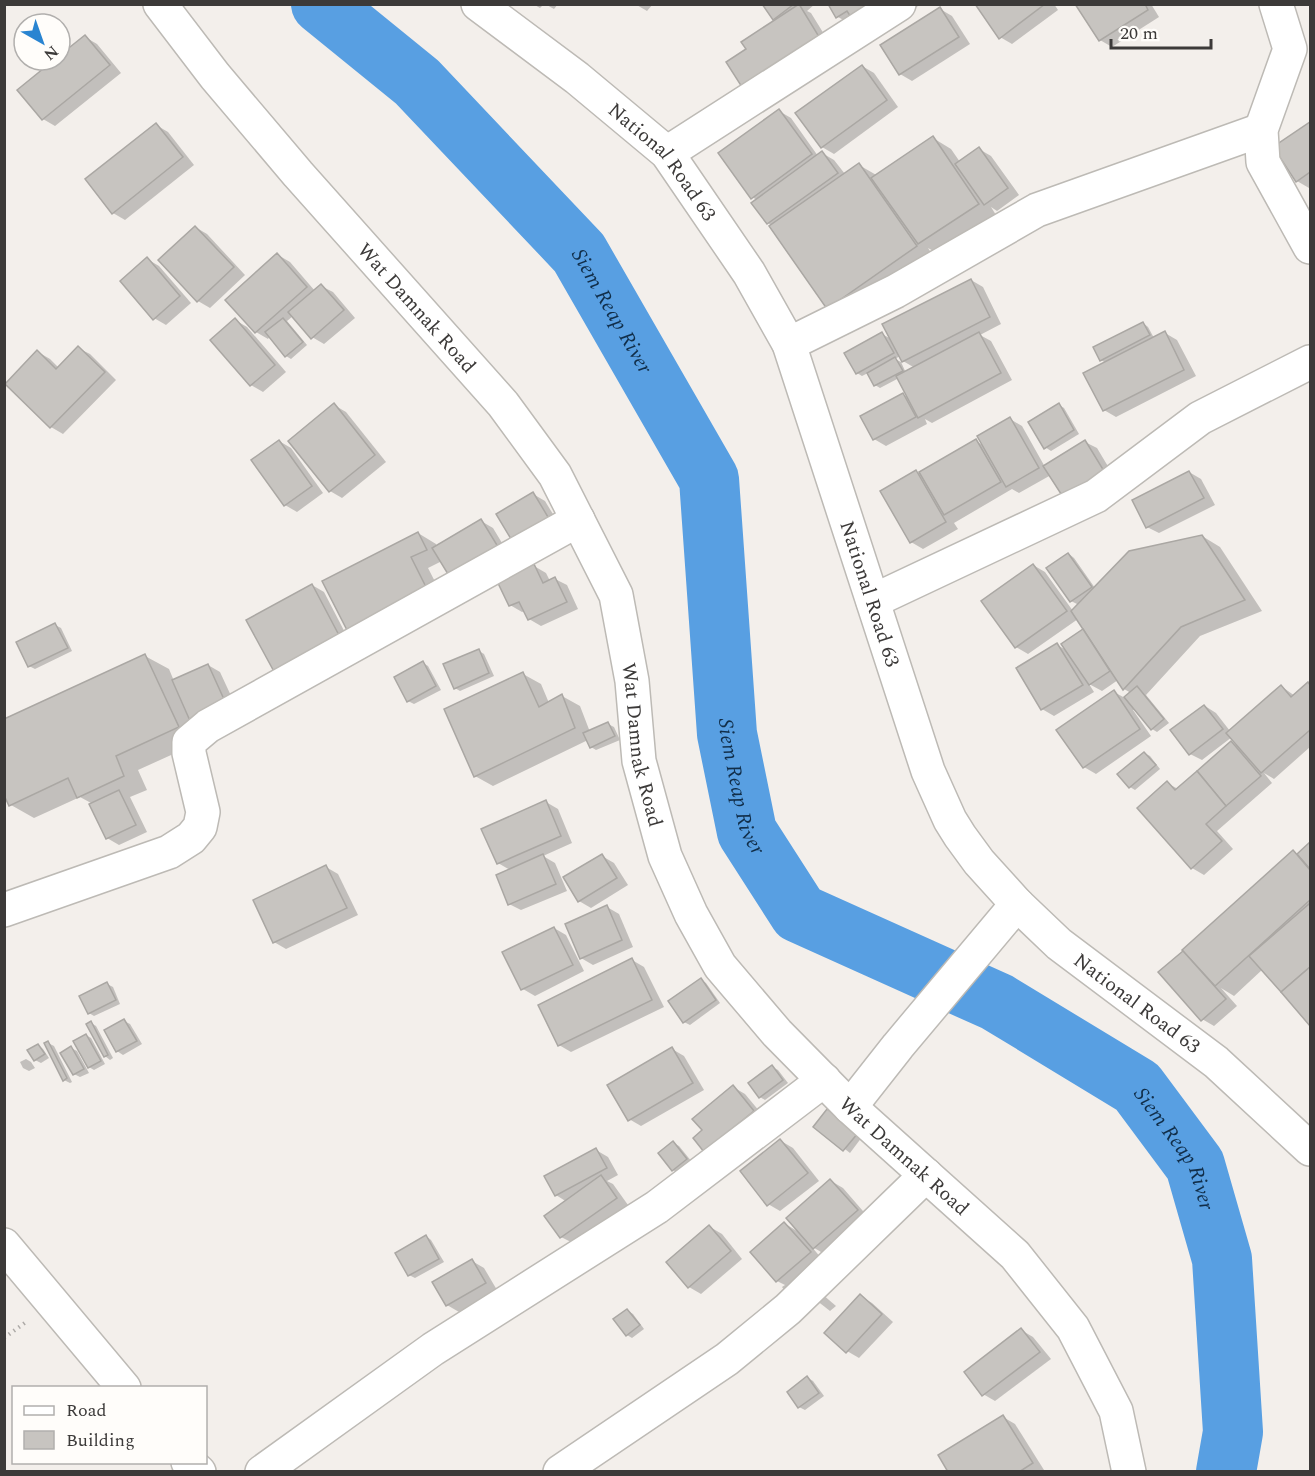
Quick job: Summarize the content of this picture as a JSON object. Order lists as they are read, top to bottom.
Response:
{
  "streets": {
    "street": ["National Road 63", "Wat Damnak Road"]
  },
  "water": ["Siem Reap River"],
  "legend": ["Road", "Building"],
  "scale_bar": "20 m",
  "north": "bottom right"
}
